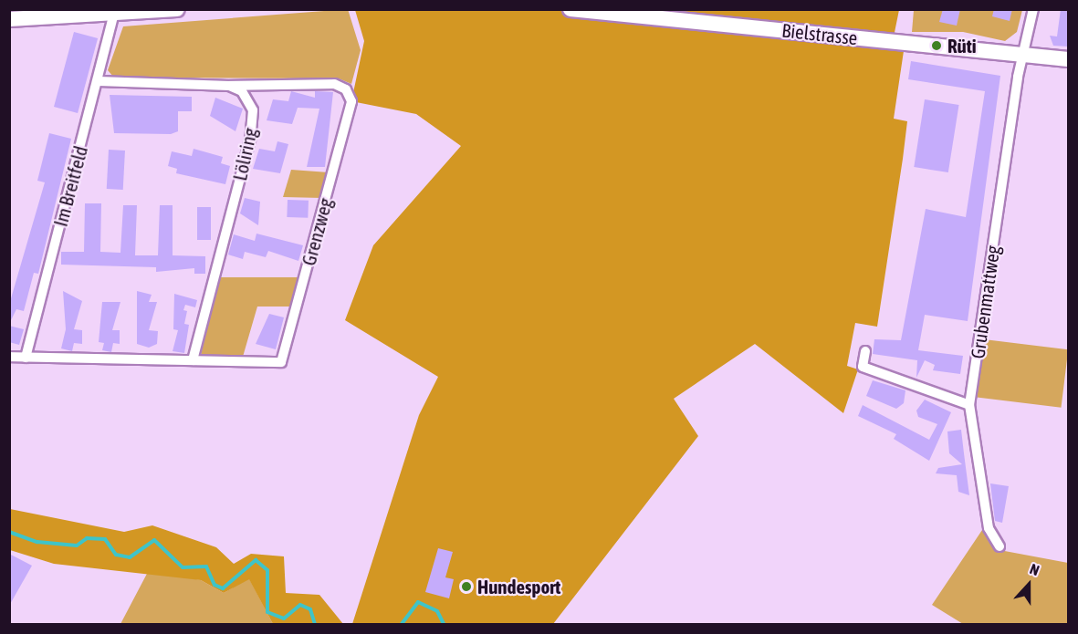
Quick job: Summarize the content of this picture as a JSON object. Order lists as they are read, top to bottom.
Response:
{
  "streets": {
    "main road": ["Bielstrasse"],
    "street": [
      "Löliring",
      "Im Breitfeld",
      "Grenzweg",
      "Grubenmattweg"
    ]
  },
  "crossings": [
    ["Bielstrasse", "Grubenmattweg"],
    ["Löliring", "Grenzweg"]
  ],
  "places": ["Rüti", "Hundesport"],
  "north": "top"
}
